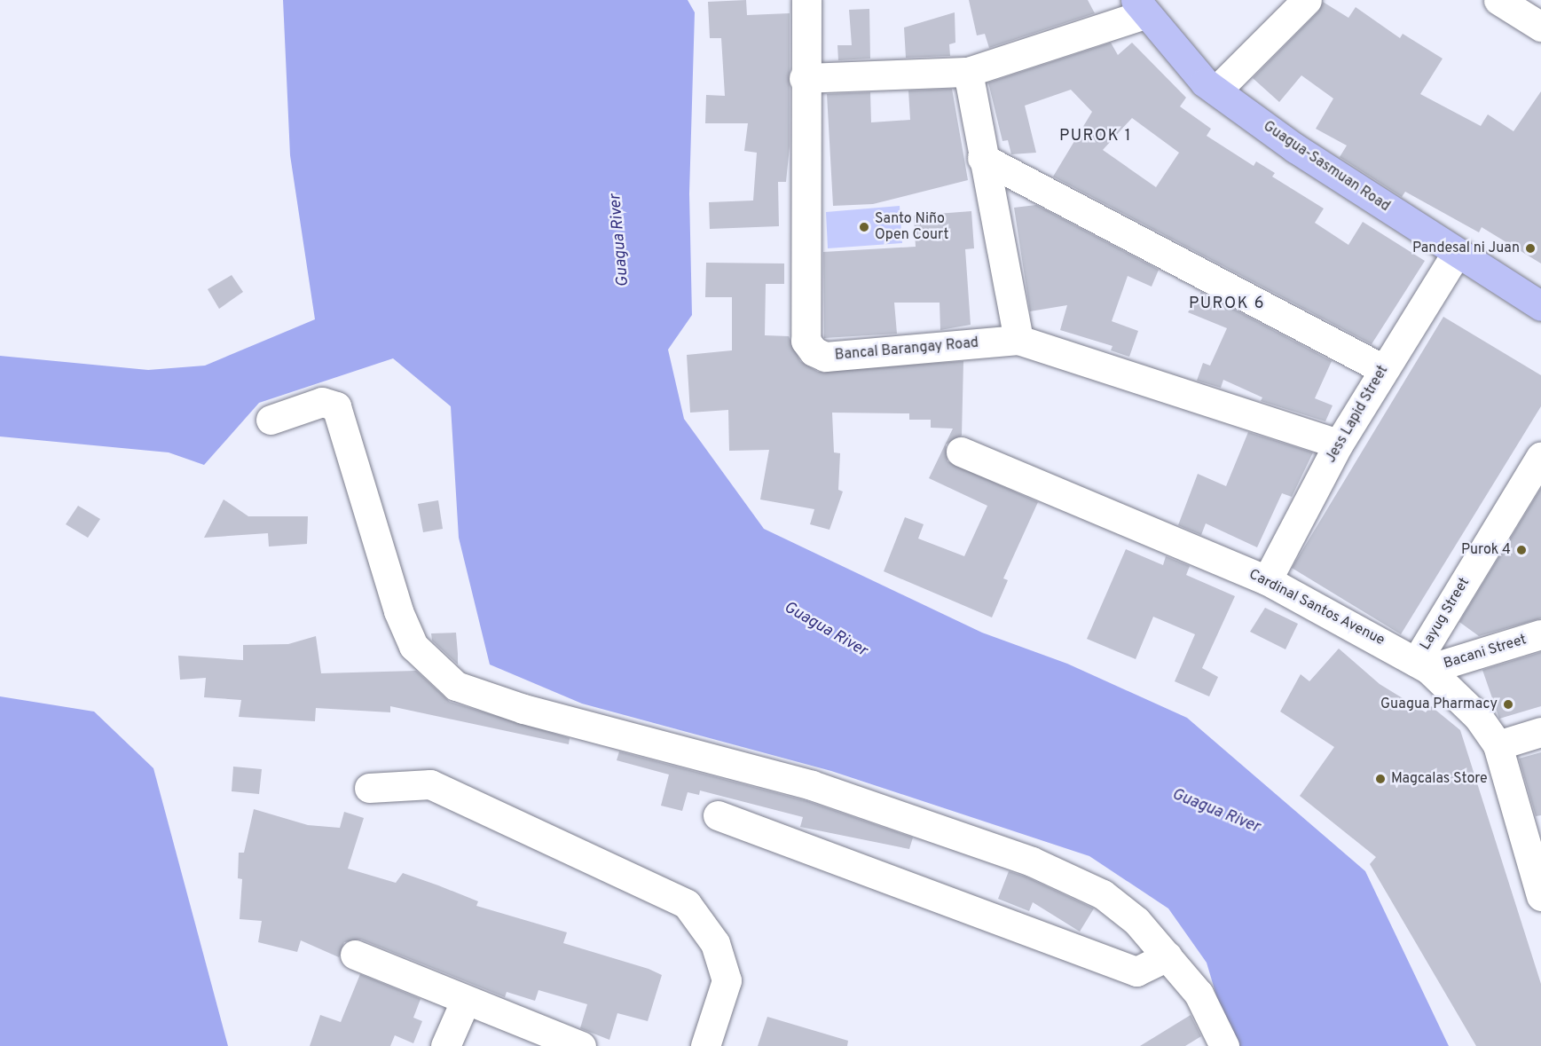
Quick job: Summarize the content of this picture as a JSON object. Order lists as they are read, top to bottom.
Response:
{
  "streets": {
    "main road": ["Guagua-Sasmuan Road"],
    "street": [
      "Bancal Barangay Road",
      "Jess Lapid Street",
      "Cardinal Santos Avenue",
      "Layug Street",
      "Bacani Street"
    ]
  },
  "crossings": [
    ["Guagua-Sasmuan Road", "Jess Lapid Street"],
    ["Bancal Barangay Road", "Jess Lapid Street"],
    ["Jess Lapid Street", "Cardinal Santos Avenue"],
    ["Cardinal Santos Avenue", "Layug Street"],
    ["Cardinal Santos Avenue", "Bacani Street"],
    ["Layug Street", "Bacani Street"]
  ],
  "districts": ["PUROK 1", "PUROK 6"],
  "water": ["Guagua River"],
  "places": [
    "Santo Niño Open Court",
    "Pandesal ni Juan",
    "Purok 4",
    "Guagua Pharmacy",
    "Magcalas Store"
  ]
}
